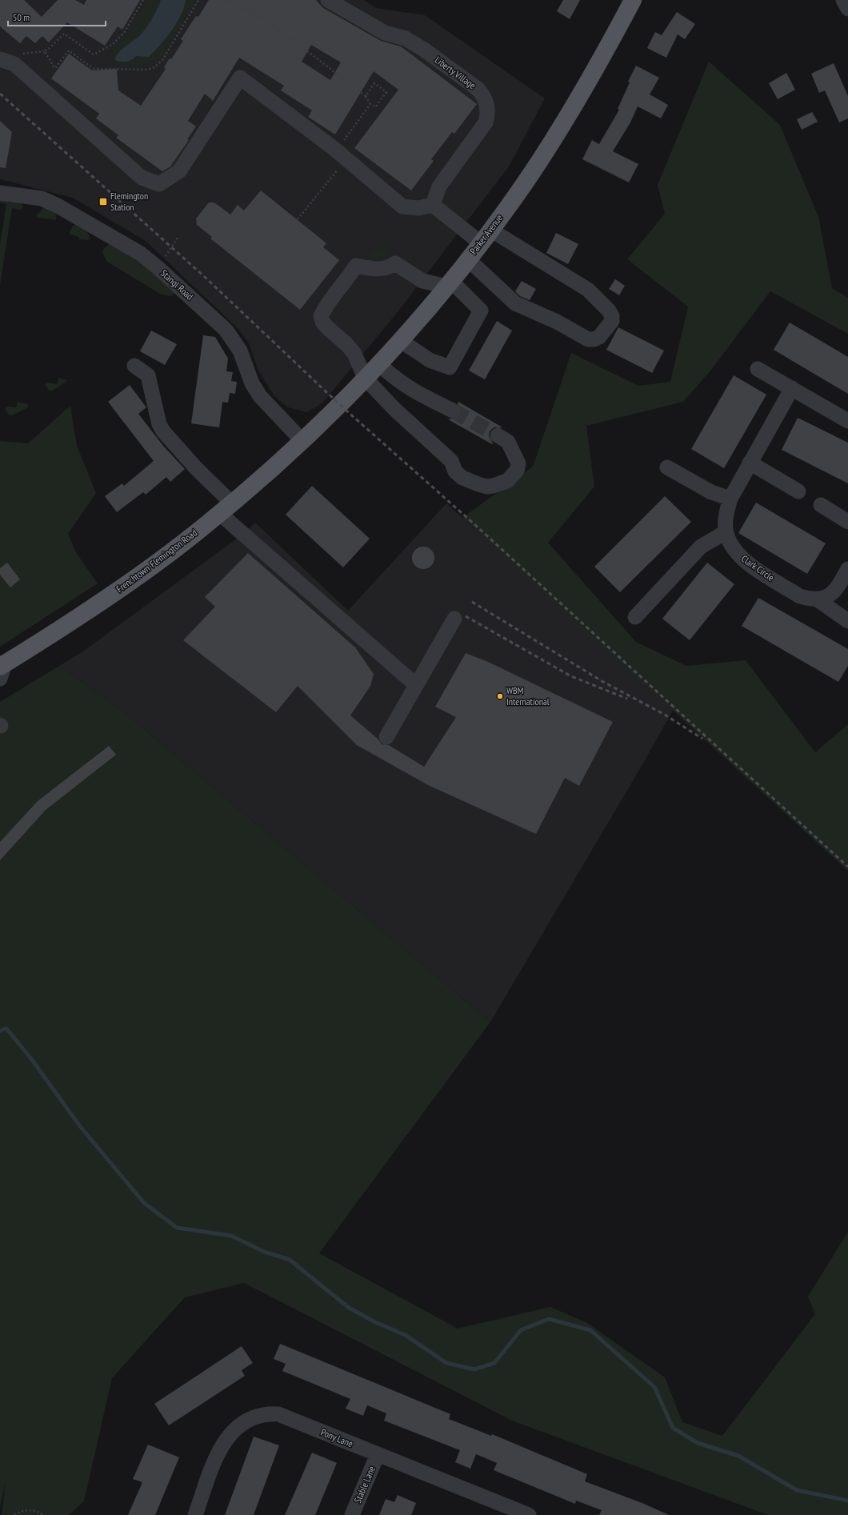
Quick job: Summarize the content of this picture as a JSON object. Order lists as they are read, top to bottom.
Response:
{
  "streets": {
    "main road": ["Parker Avenue", "Frenchtown-Flemington Road"],
    "street": [
      "Liberty Village",
      "Stangl Road",
      "Clark Circle",
      "Pony Lane",
      "Stable Lane"
    ]
  },
  "crossings": [
    ["Parker Avenue", "Stangl Road"],
    ["Parker Avenue", "Frenchtown-Flemington Road"],
    ["Stangl Road", "Frenchtown-Flemington Road"],
    ["Pony Lane", "Stable Lane"]
  ],
  "places": {
    "transit": ["Flemington Station"],
    "other": ["WBM International"]
  },
  "scale_bar": "50 m"
}
